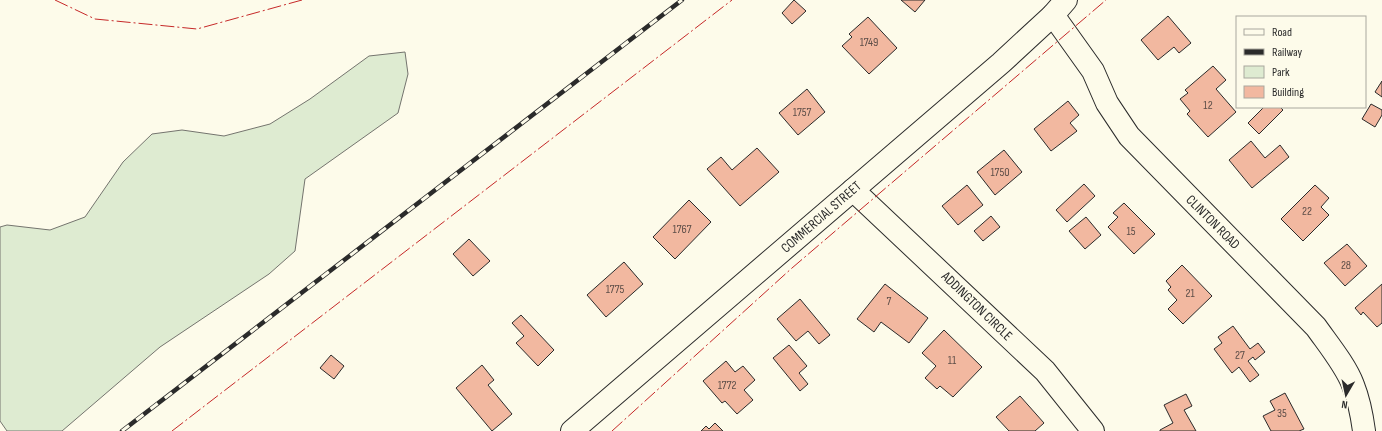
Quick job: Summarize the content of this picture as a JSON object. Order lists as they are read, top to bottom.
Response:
{
  "streets": {
    "street": ["COMMERCIAL STREET", "CLINTON ROAD", "ADDINGTON CIRCLE"]
  },
  "crossings": [
    ["COMMERCIAL STREET", "CLINTON ROAD"],
    ["COMMERCIAL STREET", "ADDINGTON CIRCLE"]
  ],
  "house_numbers": [
    "1749",
    "12",
    "1757",
    "1750",
    "22",
    "1767",
    "15",
    "28",
    "1775",
    "21",
    "7",
    "27",
    "11",
    "1772",
    "35"
  ],
  "legend": [
    "Road",
    "Railway",
    "Park",
    "Building"
  ],
  "north": "bottom"
}
